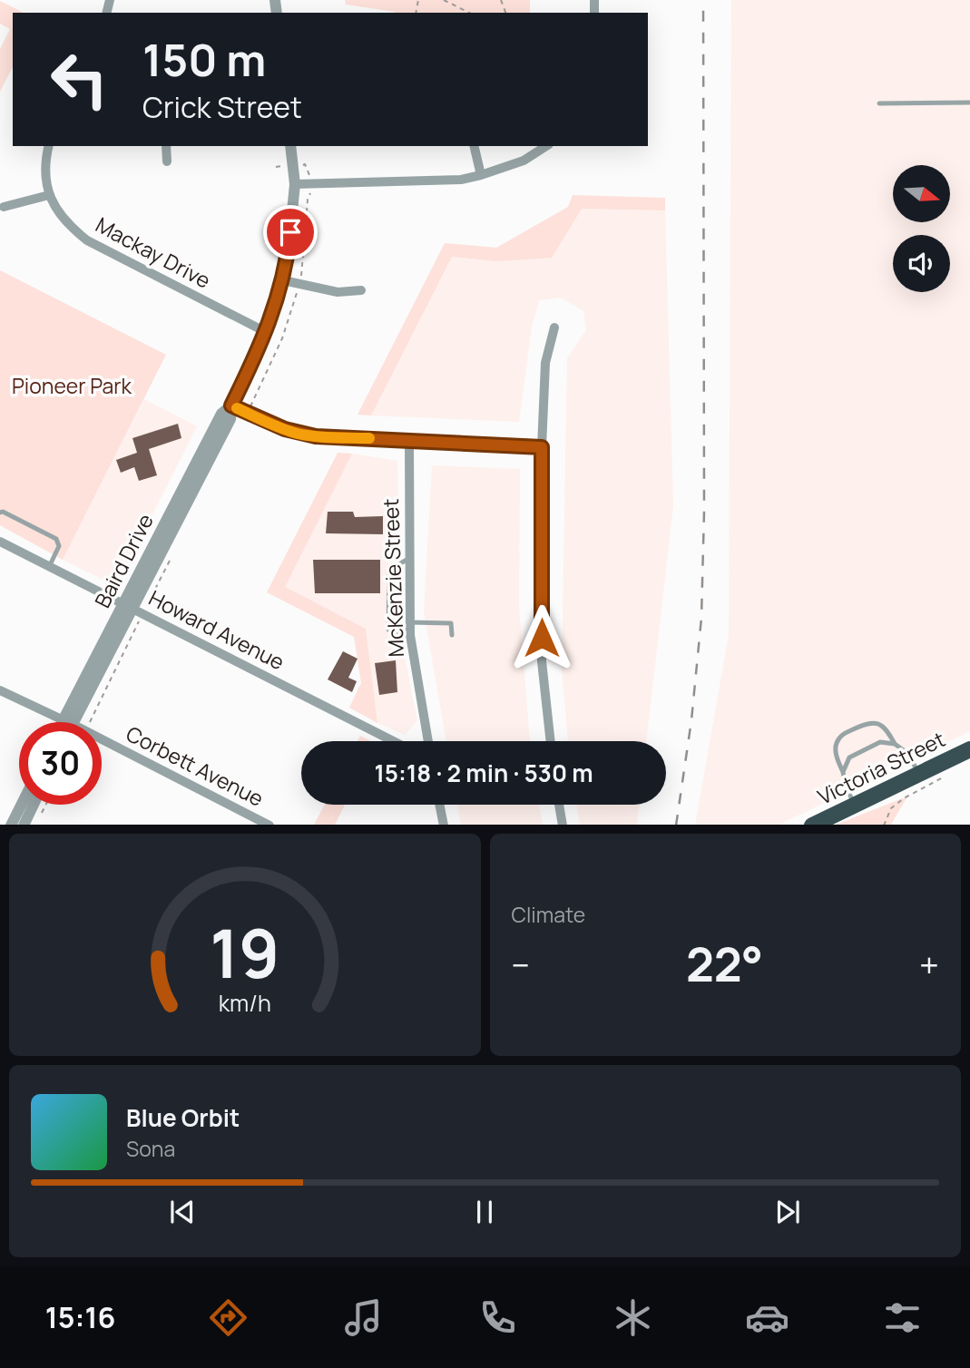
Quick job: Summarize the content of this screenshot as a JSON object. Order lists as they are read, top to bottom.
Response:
{
  "streets": {
    "highway": ["Victoria Street"],
    "street": [
      "Mackay Drive",
      "Baird Drive",
      "McKenzie Street",
      "Howard Avenue",
      "Corbett Avenue"
    ]
  },
  "crossings": [
    ["Mackay Drive", "Baird Drive"],
    ["Baird Drive", "Howard Avenue"],
    ["Baird Drive", "Corbett Avenue"]
  ],
  "parks": ["Pioneer Park"],
  "north": "right",
  "page": {
    "turn": ["150 m", "Crick Street"],
    "limit": "30",
    "trip": "15:18 · 2 min · 530 m",
    "tile": "Climate",
    "heat": ["−", "22°", "+"],
    "song": ["Blue Orbit", "Sona"],
    "tabs": "15:16",
    "gauge": ["19", "km/h"]
  }
}
